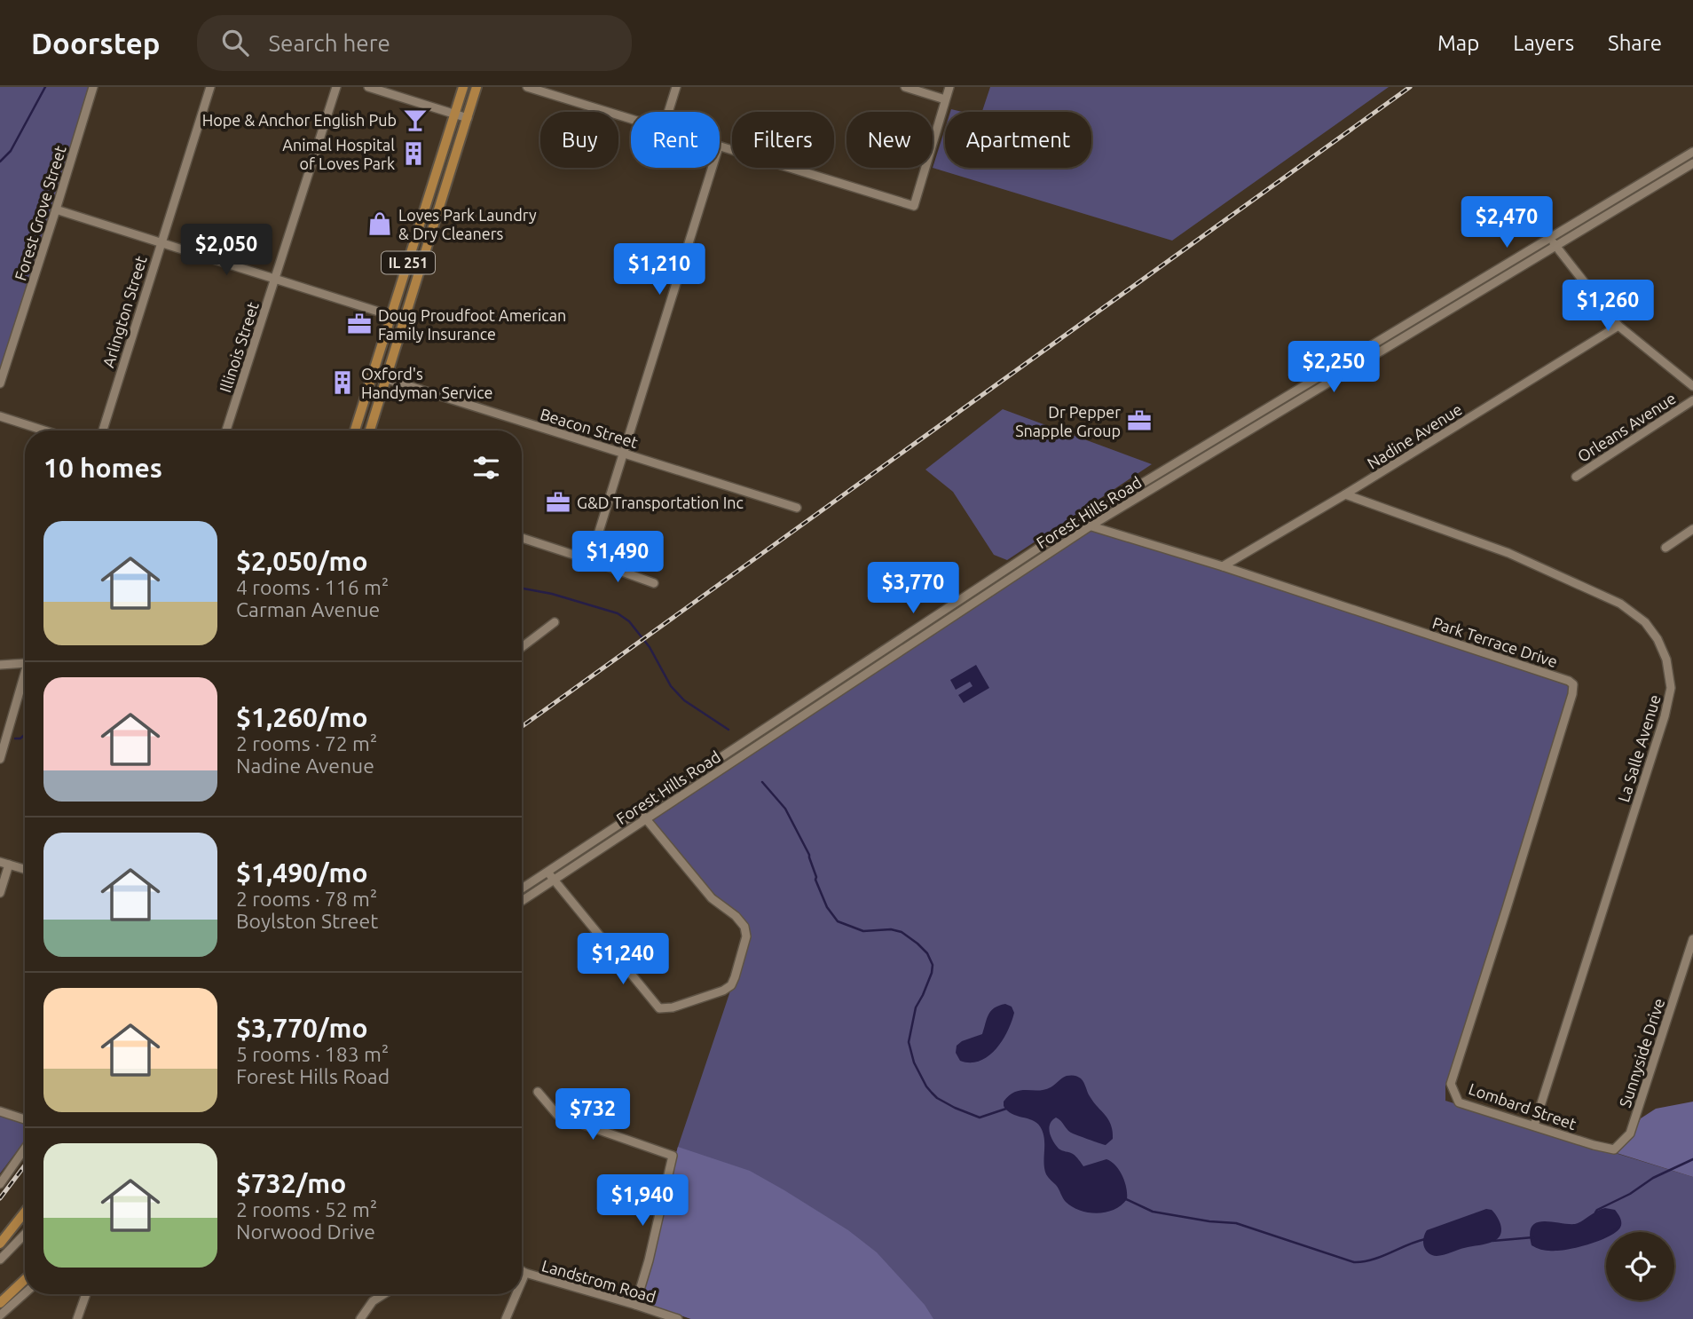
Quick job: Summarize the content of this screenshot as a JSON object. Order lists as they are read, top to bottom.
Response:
{
  "streets": {
    "main road": ["IL 251"],
    "street": [
      "Forest Grove Street",
      "Arlington Street",
      "Illinois Street",
      "Orleans Avenue",
      "Beacon Street",
      "Nadine Avenue",
      "Forest Hills Road",
      "Park Terrace Drive",
      "La Salle Avenue",
      "Sunnyside Drive",
      "Lombard Street",
      "Landstrom Road"
    ]
  },
  "crossings": [
    ["IL 251", "Beacon Street"],
    ["Nadine Avenue", "Park Terrace Drive"],
    ["Nadine Avenue", "La Salle Avenue"],
    ["Forest Hills Road", "Park Terrace Drive"],
    ["Park Terrace Drive", "Lombard Street"],
    ["La Salle Avenue", "Lombard Street"],
    ["Sunnyside Drive", "Lombard Street"]
  ],
  "places": {
    "bar": ["Hope & Anchor English Pub"],
    "building": ["Animal Hospital of Loves Park", "Oxford's Handyman Service"],
    "shop": ["Loves Park Laundry & Dry Cleaners"],
    "office": ["Doug Proudfoot American Family Insurance", "Dr Pepper Snapple Group", "G&D Transportation Inc"]
  },
  "page": {
    "header": "Doorstep",
    "search": "Search here",
    "nav": ["Map", "Layers", "Share"],
    "chip": [
      "Buy",
      "Rent",
      "Filters",
      "New",
      "Apartment"
    ],
    "price": [
      "$2,470",
      "$2,050",
      "$1,210",
      "$1,260",
      "$2,250",
      "$1,490",
      "$3,770",
      "$1,240",
      "$732",
      "$1,940"
    ],
    "heading": "10 homes",
    "list": [
      {
        "name": "$2,050/mo",
        "note": "4 rooms · 116 m² · Carman Avenue"
      },
      {
        "name": "$1,260/mo",
        "note": "2 rooms · 72 m² · Nadine Avenue"
      },
      {
        "name": "$1,490/mo",
        "note": "2 rooms · 78 m² · Boylston Street"
      },
      {
        "name": "$3,770/mo",
        "note": "5 rooms · 183 m² · Forest Hills Road"
      },
      {
        "name": "$732/mo",
        "note": "2 rooms · 52 m² · Norwood Drive"
      }
    ]
  }
}
